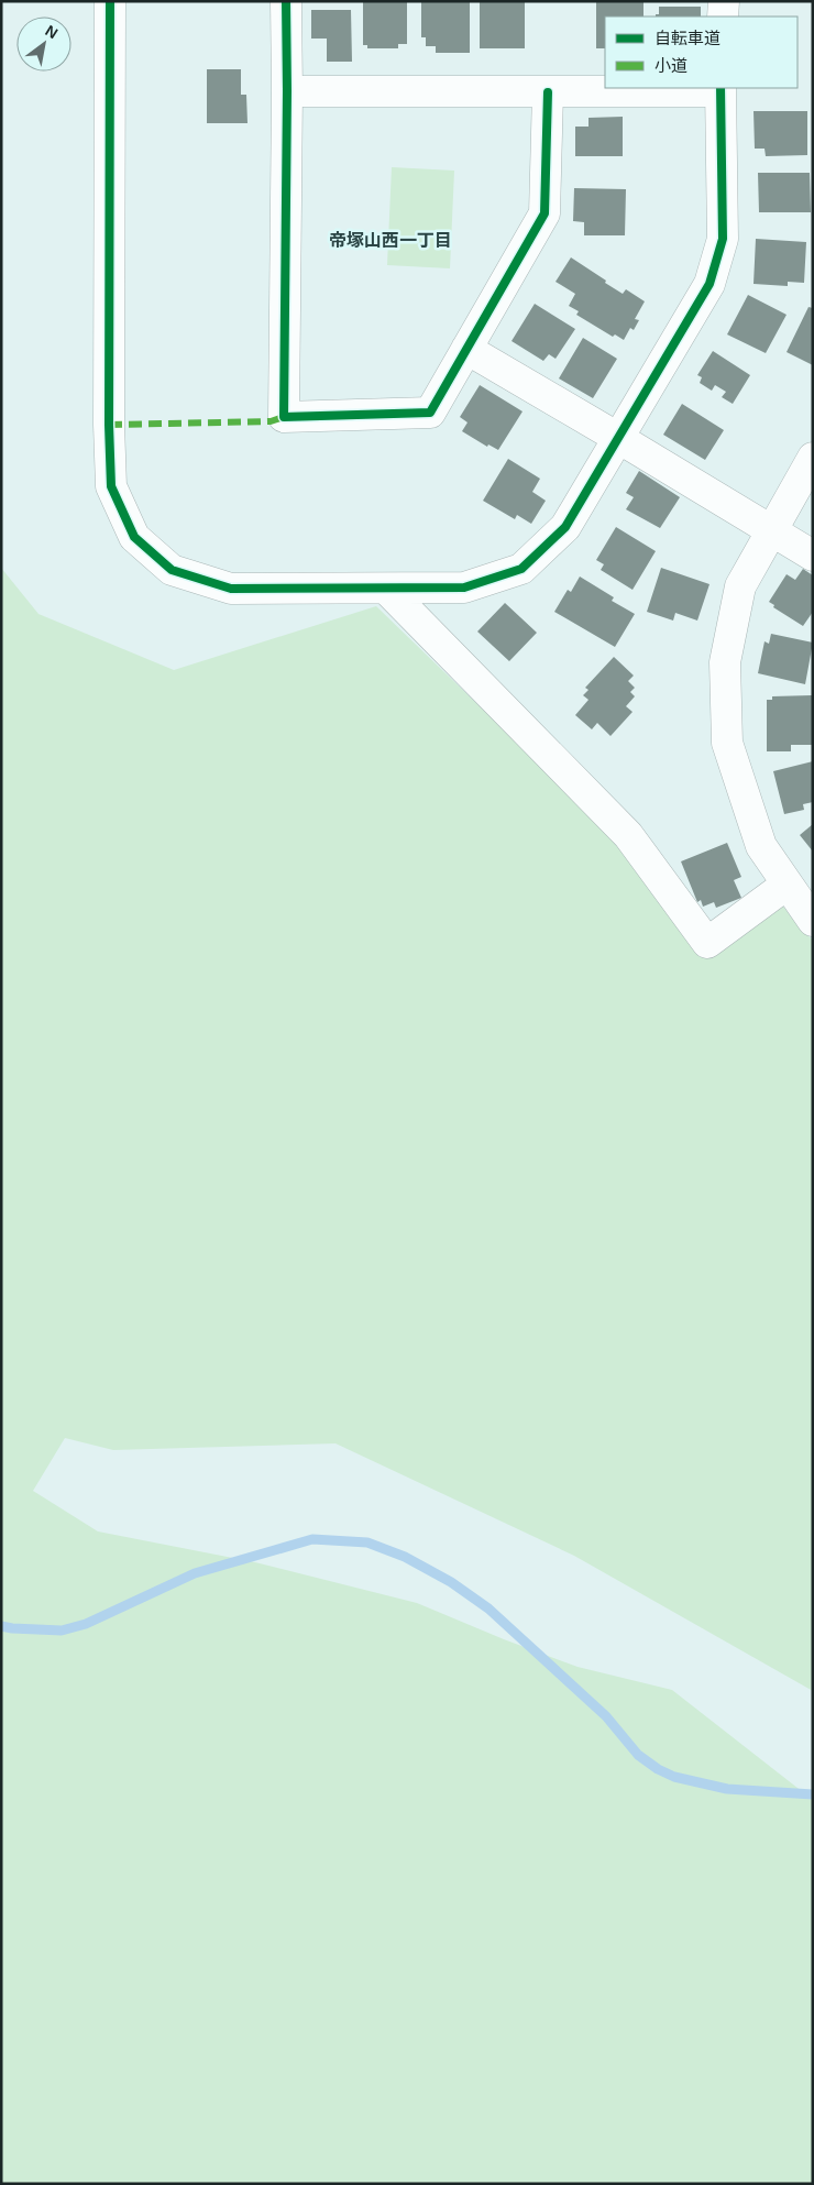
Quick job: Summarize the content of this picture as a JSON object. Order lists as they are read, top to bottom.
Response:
{
  "districts": ["帝塚山西一丁目"],
  "legend": ["自転車道", "小道"],
  "north": "top right"
}
